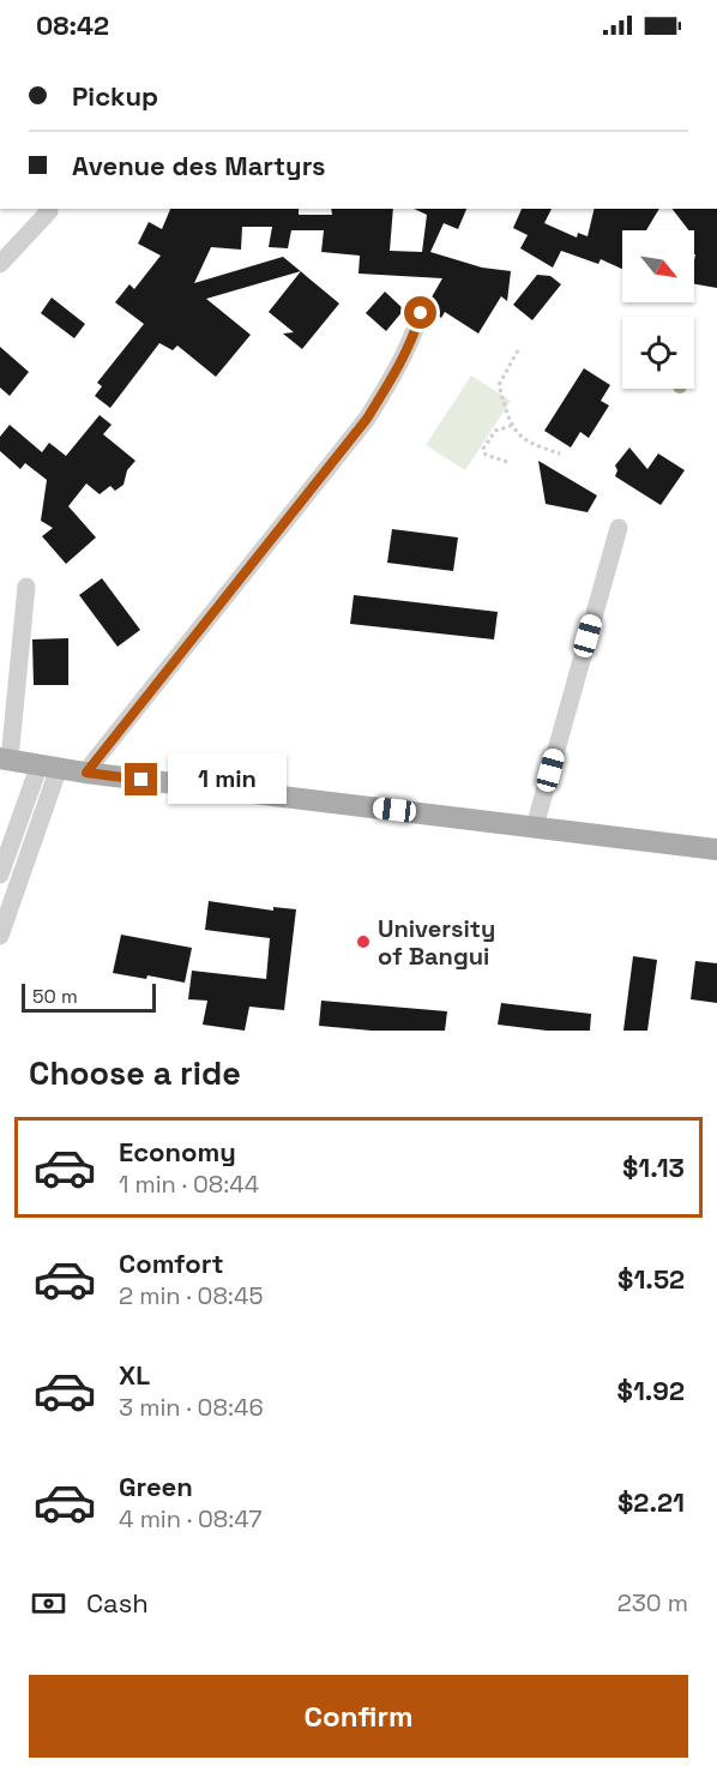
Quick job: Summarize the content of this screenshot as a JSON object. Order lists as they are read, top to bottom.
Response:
{
  "places": ["University of Bangui"],
  "scale_bar": "50 m",
  "north": "bottom right",
  "page": {
    "status": "08:42",
    "banner": ["Pickup", "Avenue des Martyrs"],
    "bubble": "1 min",
    "scale": "50 m",
    "heading": "Choose a ride",
    "list": [
      {
        "name": "Economy",
        "note": "1 min · 08:44",
        "value": "$1.13"
      },
      {
        "name": "Comfort",
        "note": "2 min · 08:45",
        "value": "$1.52"
      },
      {
        "name": "XL",
        "note": "3 min · 08:46",
        "value": "$1.92"
      },
      {
        "name": "Green",
        "note": "4 min · 08:47",
        "value": "$2.21"
      }
    ],
    "pay": ["Cash", "230 m"],
    "buttons": "Confirm"
  }
}
